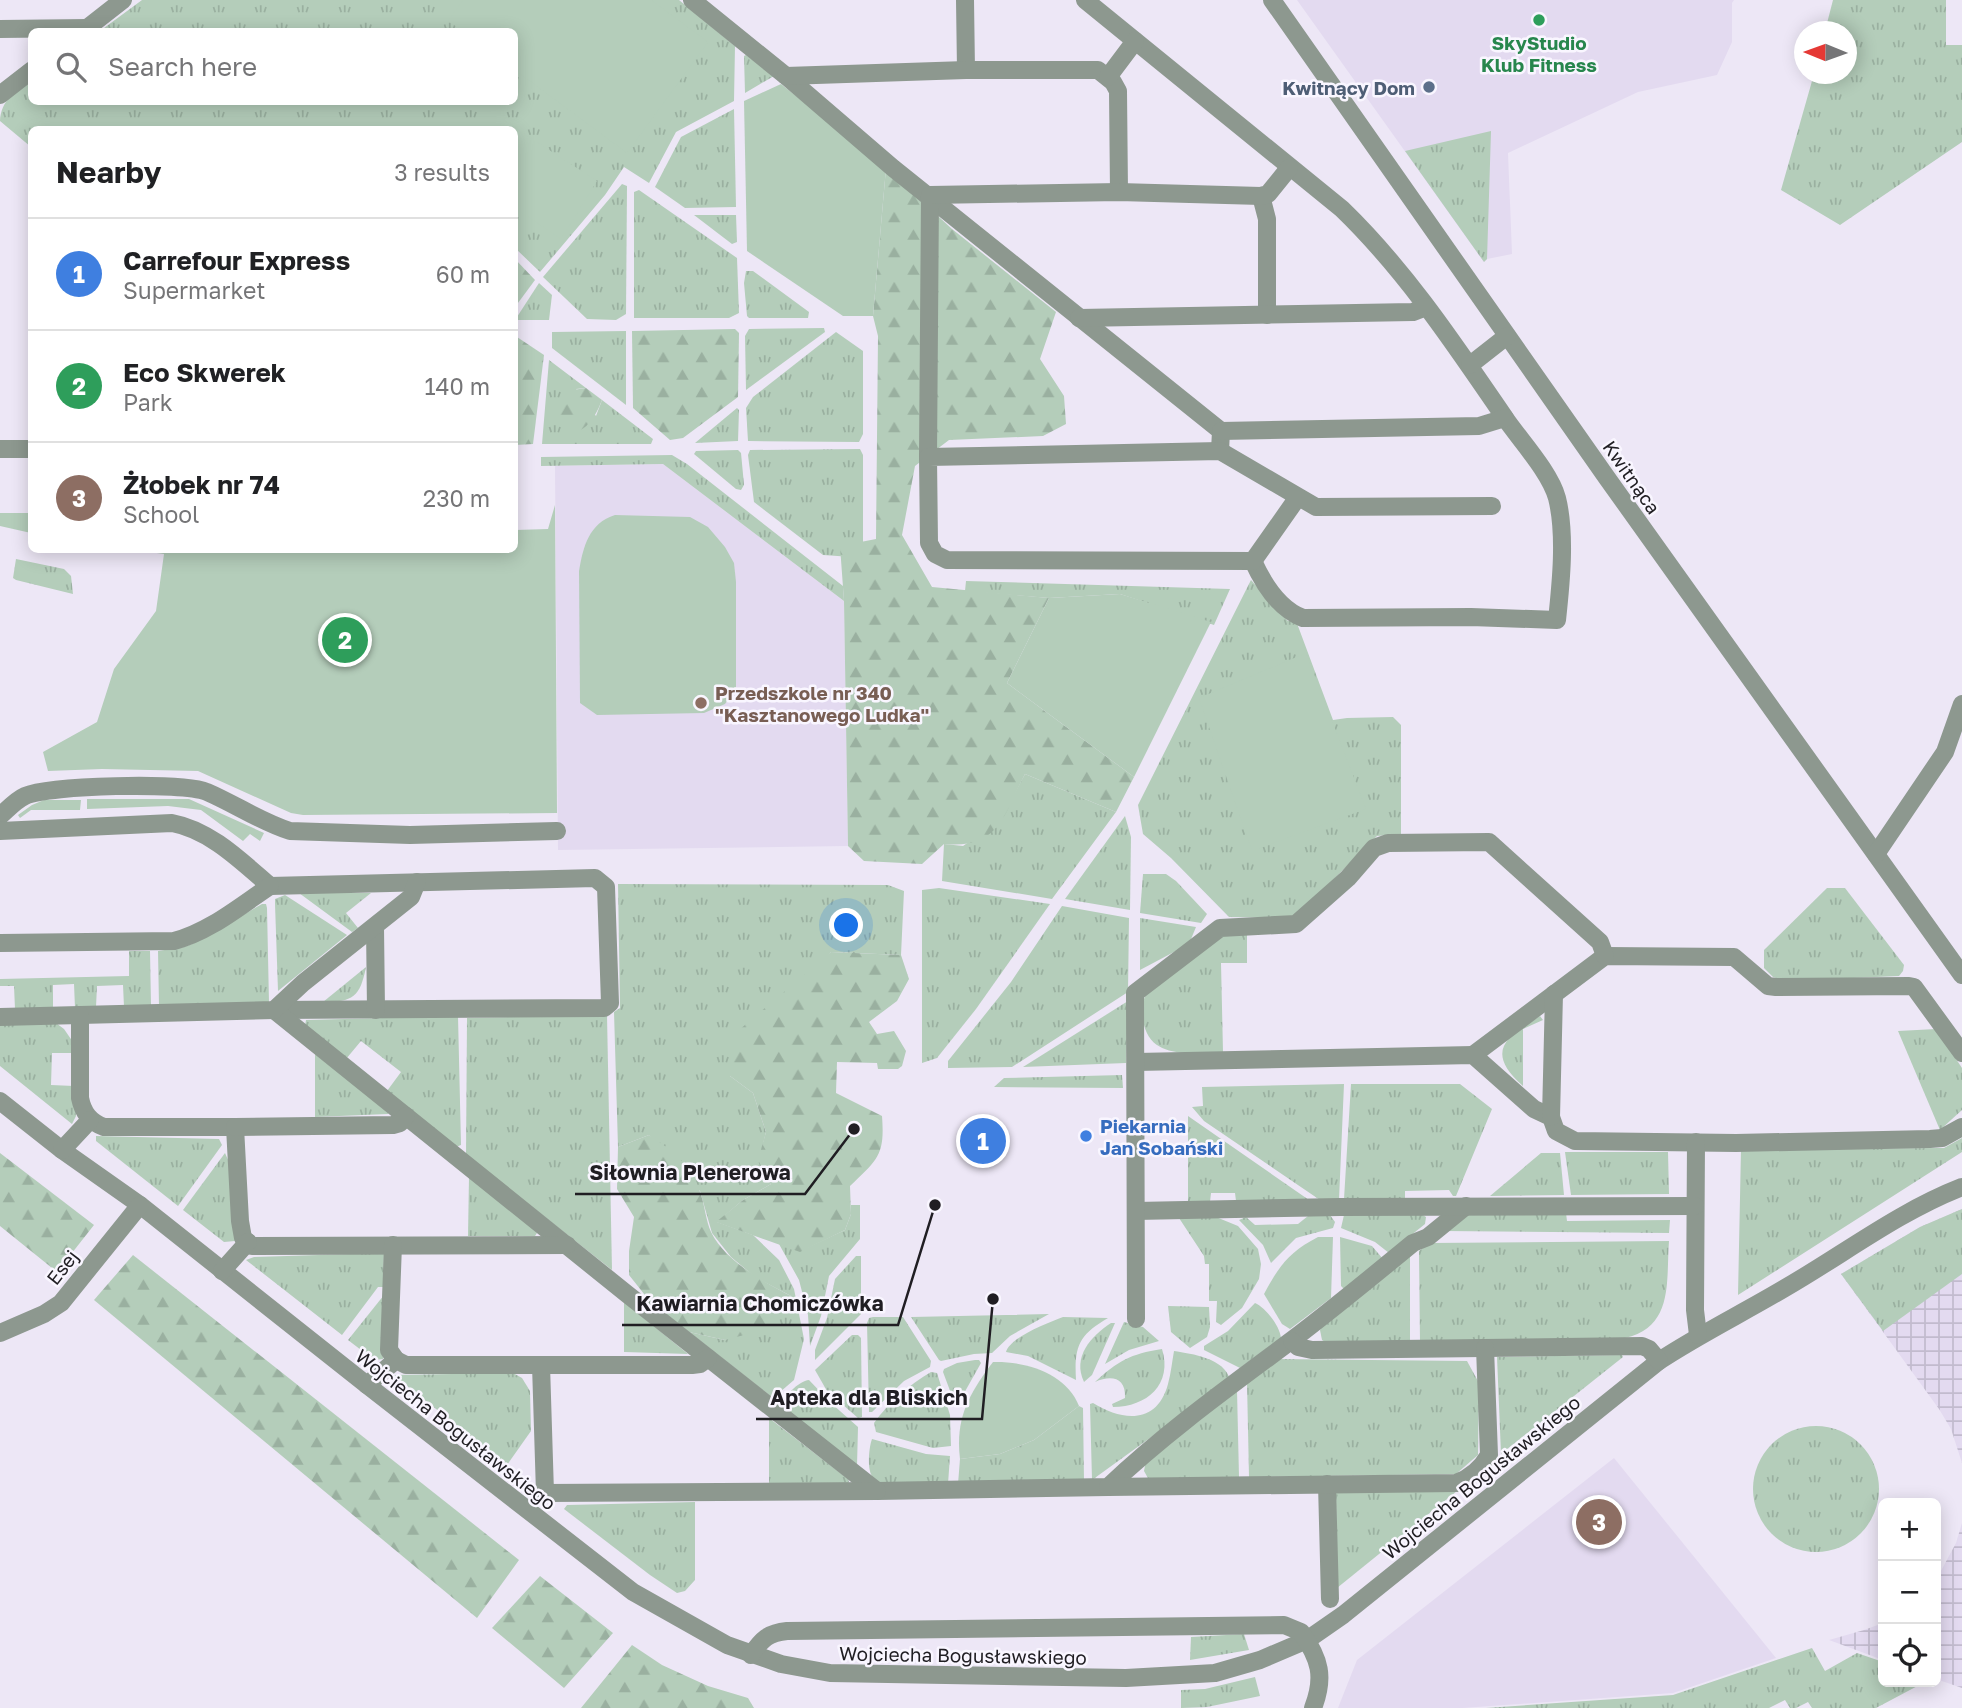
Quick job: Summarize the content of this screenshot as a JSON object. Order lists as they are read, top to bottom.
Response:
{
  "streets": {
    "street": ["Kwitnąca", "Esej", "Wojciecha Bogusławskiego"]
  },
  "crossings": [
    ["Esej", "Wojciecha Bogusławskiego"]
  ],
  "places": [
    "SkyStudio Klub Fitness",
    "Kwitnący Dom",
    "Przedszkole nr 340 \"Kasztanowego Ludka\"",
    "Siłownia Plenerowa",
    "Piekarnia Jan Sobański",
    "Kawiarnia Chomiczówka",
    "Apteka dla Bliskich"
  ],
  "north": "left",
  "page": {
    "search": "Search here",
    "heading": ["Nearby", "3 results"],
    "list": [
      {
        "mark": "1",
        "name": "Carrefour Express",
        "note": "Supermarket",
        "value": "60 m"
      },
      {
        "mark": "2",
        "name": "Eco Skwerek",
        "note": "Park",
        "value": "140 m"
      },
      {
        "mark": "3",
        "name": "Żłobek nr 74",
        "note": "School",
        "value": "230 m"
      }
    ],
    "pins": ["2", "1", "3"],
    "map_buttons": ["+", "−"]
  }
}
